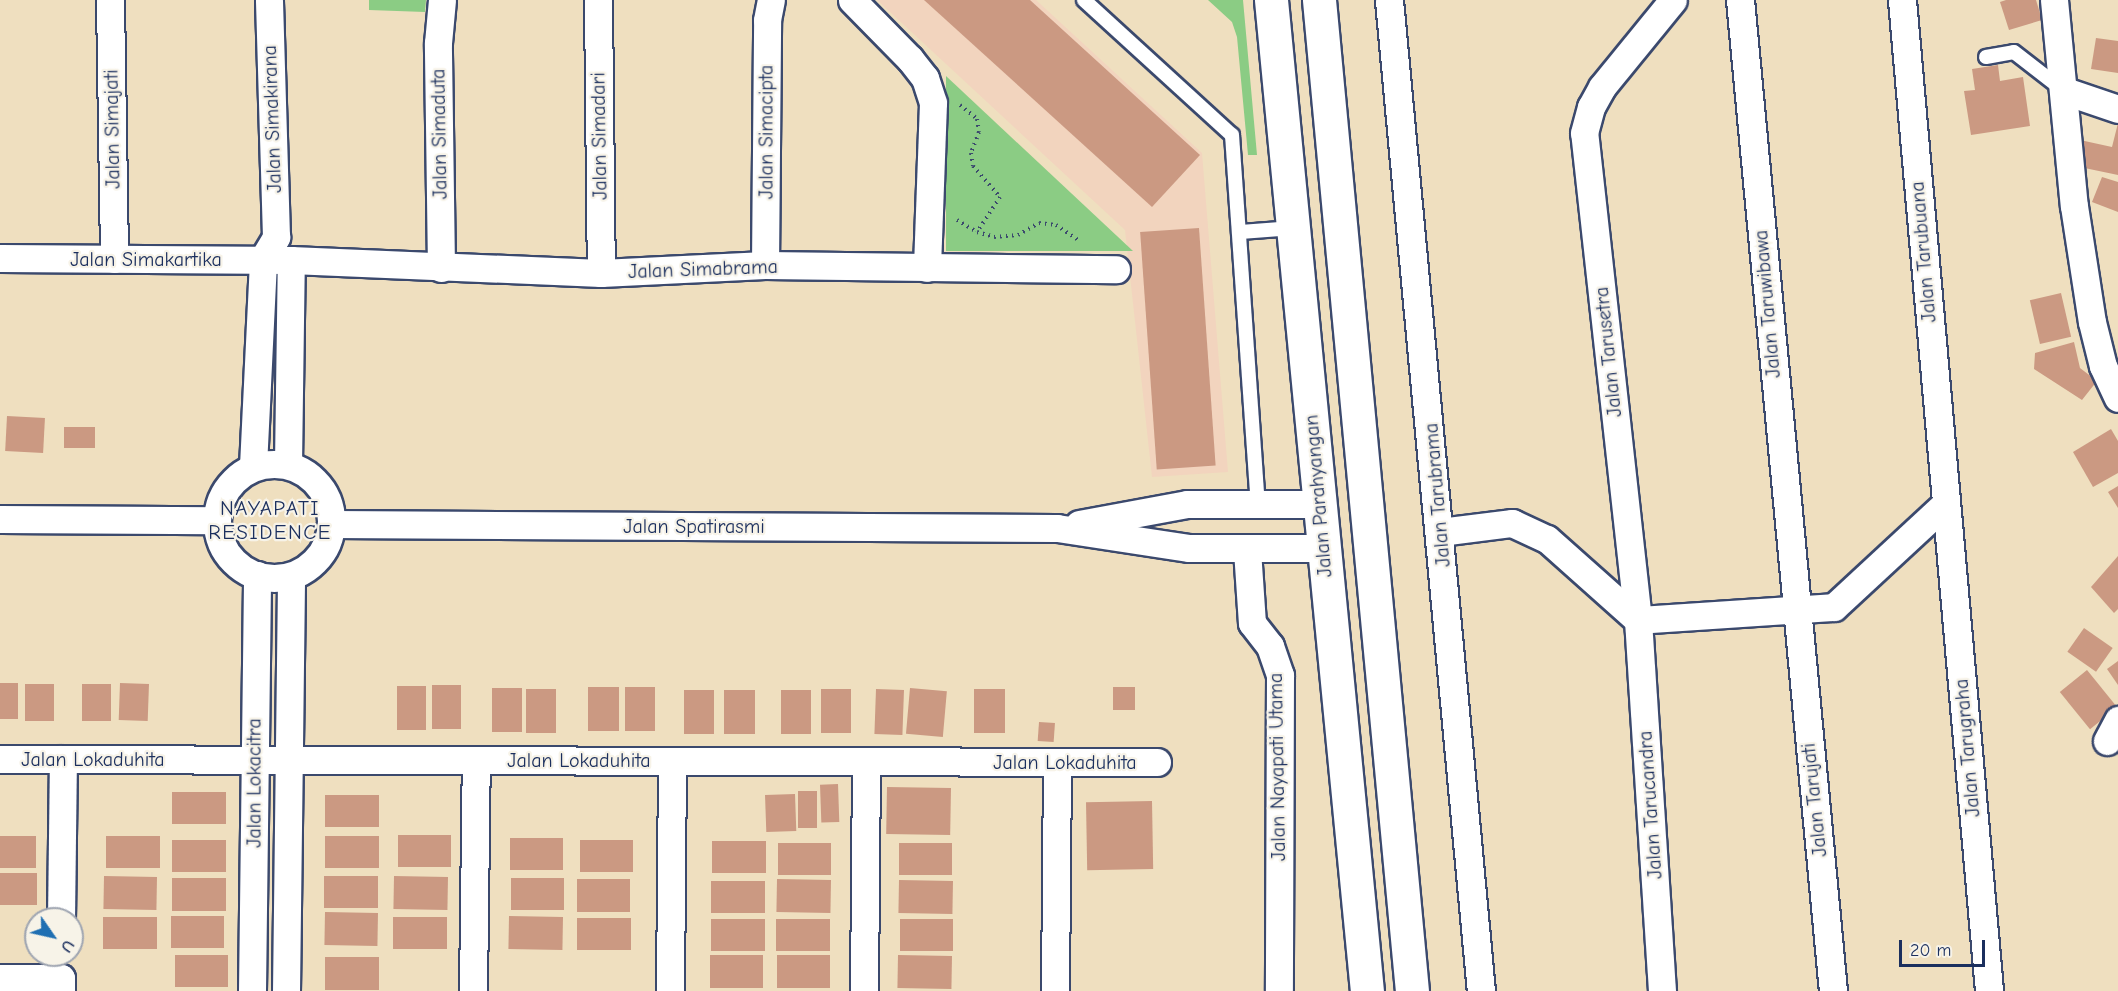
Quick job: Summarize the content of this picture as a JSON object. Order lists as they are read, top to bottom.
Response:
{
  "streets": {
    "main road": ["Jalan Parahyangan"],
    "street": [
      "Jalan Simakirana",
      "Jalan Simajati",
      "Jalan Simacipta",
      "Jalan Simaduta",
      "Jalan Simadari",
      "Jalan Tarubuana",
      "Jalan Simakartika",
      "Jalan Simabrama",
      "Jalan Taruwibawa",
      "Jalan Tarusetra",
      "Jalan Tarubrama",
      "Jalan Spatirasmi",
      "Jalan Tarugraha",
      "Jalan Lokaduhita",
      "Jalan Nayapati Utama",
      "Jalan Lokacitra",
      "Jalan Tarujati",
      "Jalan Tarucandra"
    ]
  },
  "crossings": [
    ["Jalan Simakirana", "Jalan Simakartika"],
    ["Jalan Simakirana", "Jalan Spatirasmi"],
    ["Jalan Simakirana", "Jalan Lokacitra"],
    ["Jalan Simajati", "Jalan Simakartika"],
    ["Jalan Simacipta", "Jalan Simabrama"],
    ["Jalan Simaduta", "Jalan Simabrama"],
    ["Jalan Simadari", "Jalan Simabrama"],
    ["Jalan Tarubuana", "Jalan Tarugraha"],
    ["Jalan Simakartika", "Jalan Simabrama"],
    ["Jalan Taruwibawa", "Jalan Tarujati"],
    ["Jalan Tarusetra", "Jalan Tarucandra"],
    ["Jalan Parahyangan", "Jalan Spatirasmi"],
    ["Jalan Spatirasmi", "Jalan Nayapati Utama"],
    ["Jalan Spatirasmi", "Jalan Lokacitra"],
    ["Jalan Lokaduhita", "Jalan Lokacitra"]
  ],
  "districts": ["NAYAPATI RESIDENCE"],
  "scale_bar": "20 m",
  "north": "bottom right"
}
